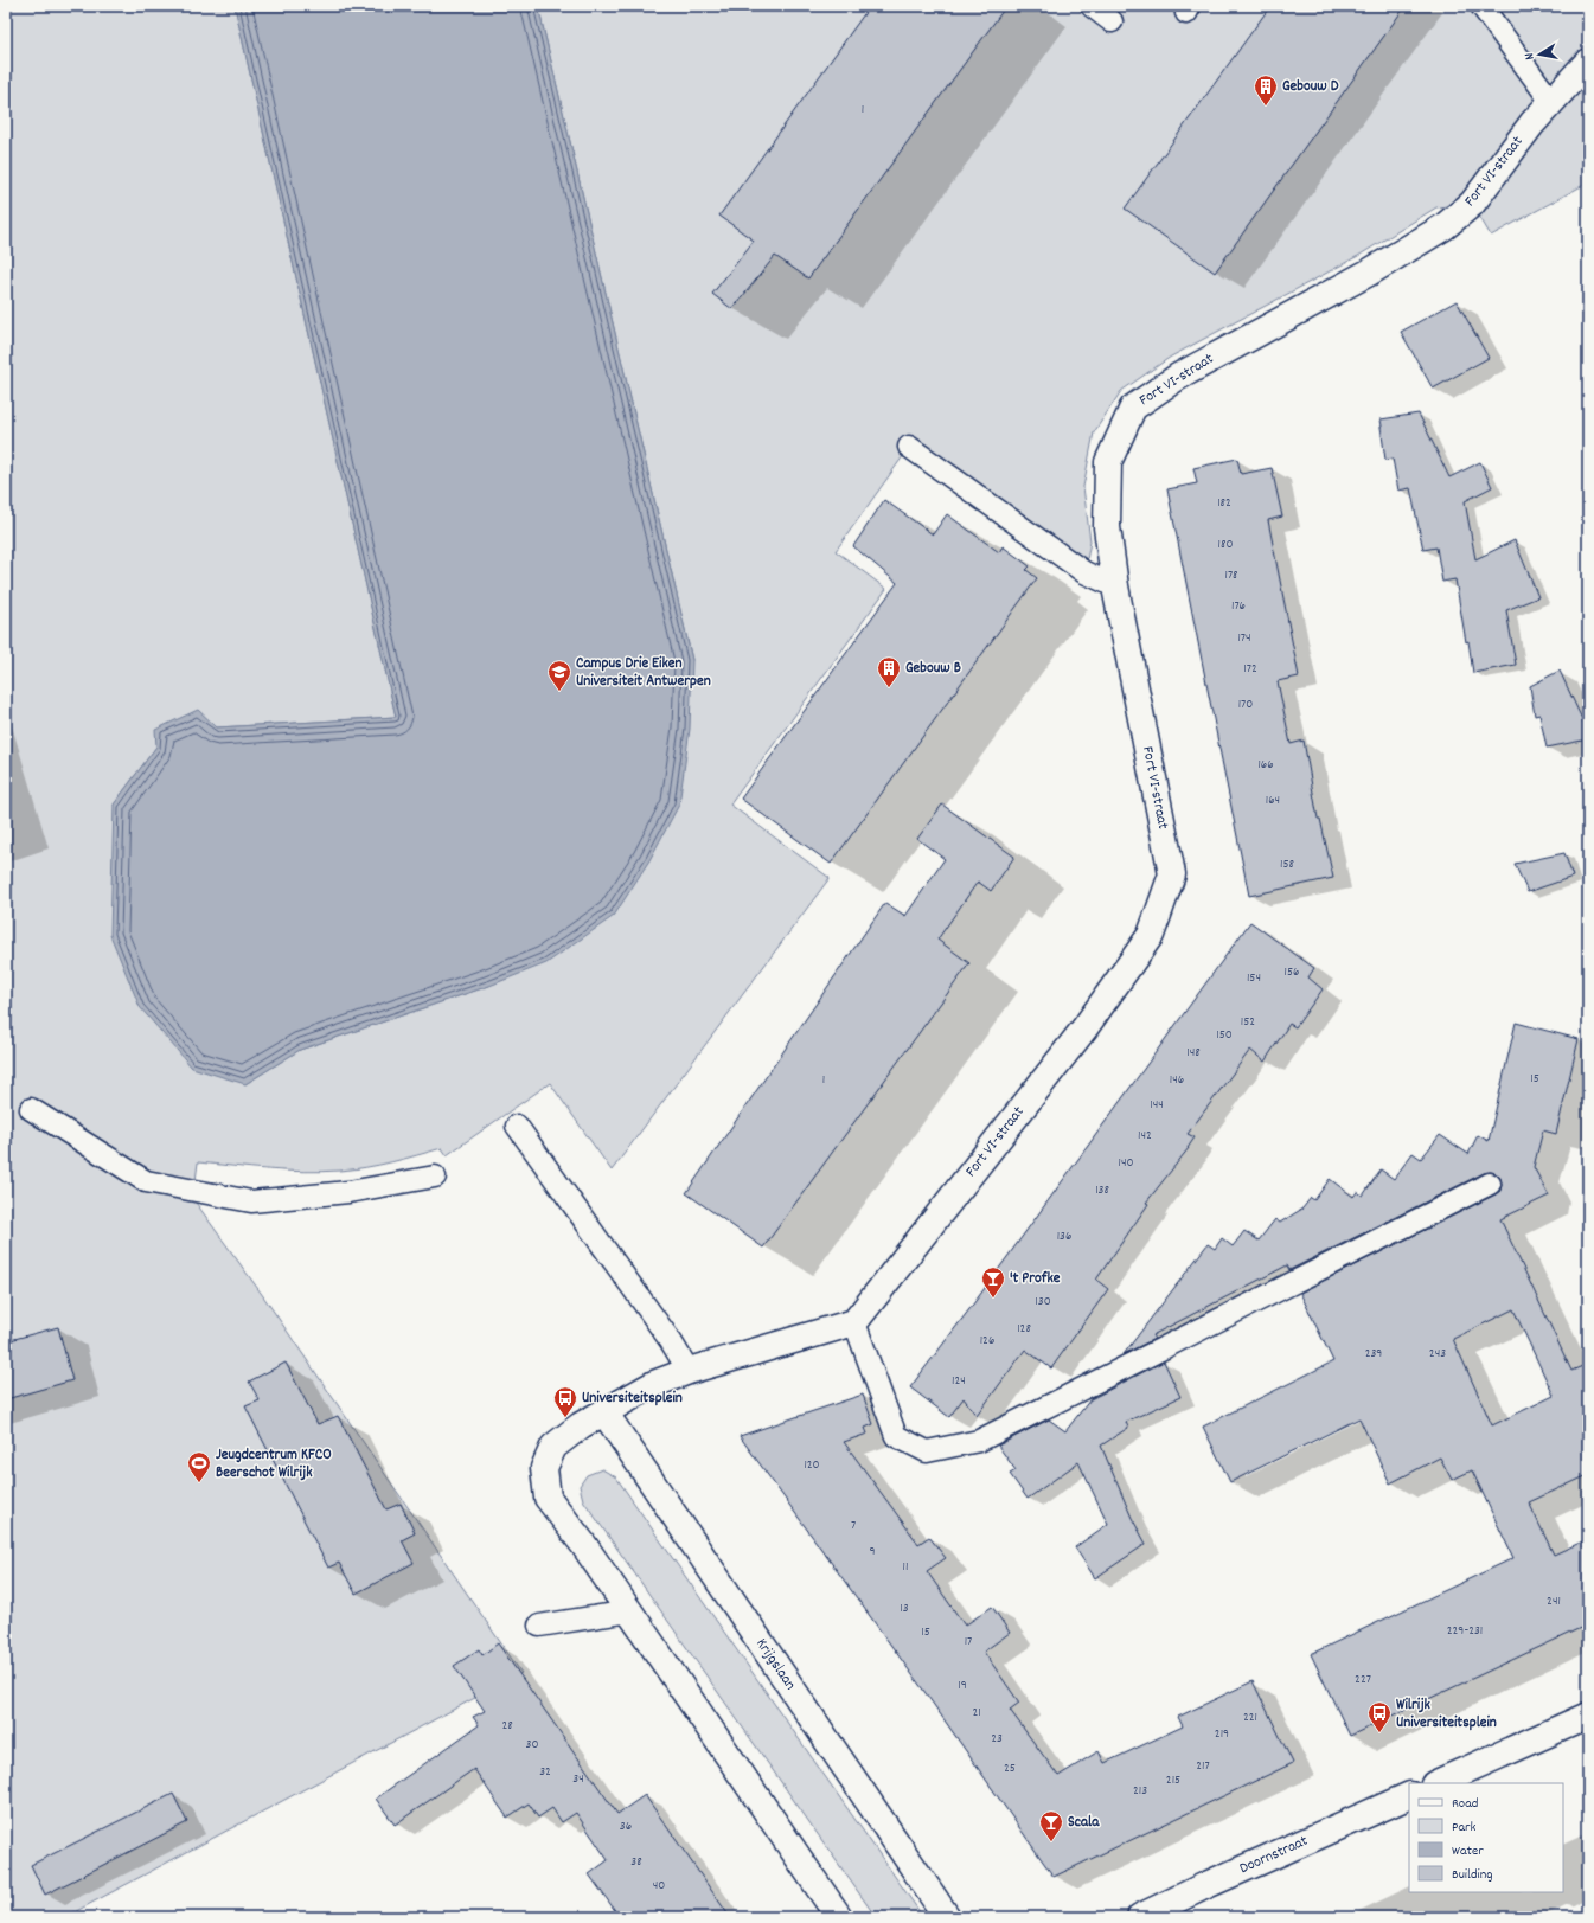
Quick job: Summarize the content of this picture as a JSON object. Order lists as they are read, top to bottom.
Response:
{
  "streets": {
    "street": ["Fort VI-straat", "Krijgslaan", "Doornstraat"]
  },
  "places": {
    "building": ["Gebouw D", "Gebouw B"],
    "school or university": ["Campus Drie Eiken Universiteit Antwerpen"],
    "bar": ["'t Profke", "Scala"],
    "bus stop": ["Universiteitsplein", "Wilrijk Universiteitsplein"],
    "sports": ["Jeugdcentrum KFCO Beerschot Wilrijk"]
  },
  "house_numbers": [
    "1",
    "182",
    "180",
    "178",
    "176",
    "174",
    "172",
    "170",
    "166",
    "164",
    "158",
    "156",
    "154",
    "152",
    "150",
    "148",
    "15",
    "1",
    "146",
    "144",
    "142",
    "140",
    "138",
    "136",
    "130",
    "128",
    "126",
    "239",
    "243",
    "124",
    "120",
    "7",
    "9",
    "11",
    "241",
    "13",
    "229-231",
    "15",
    "17",
    "227",
    "19",
    "21",
    "221",
    "28",
    "219",
    "23",
    "30",
    "217",
    "25",
    "32",
    "34",
    "215",
    "213",
    "36",
    "38",
    "40"
  ],
  "legend": [
    "Road",
    "Park",
    "Water",
    "Building"
  ],
  "north": "left"
}
